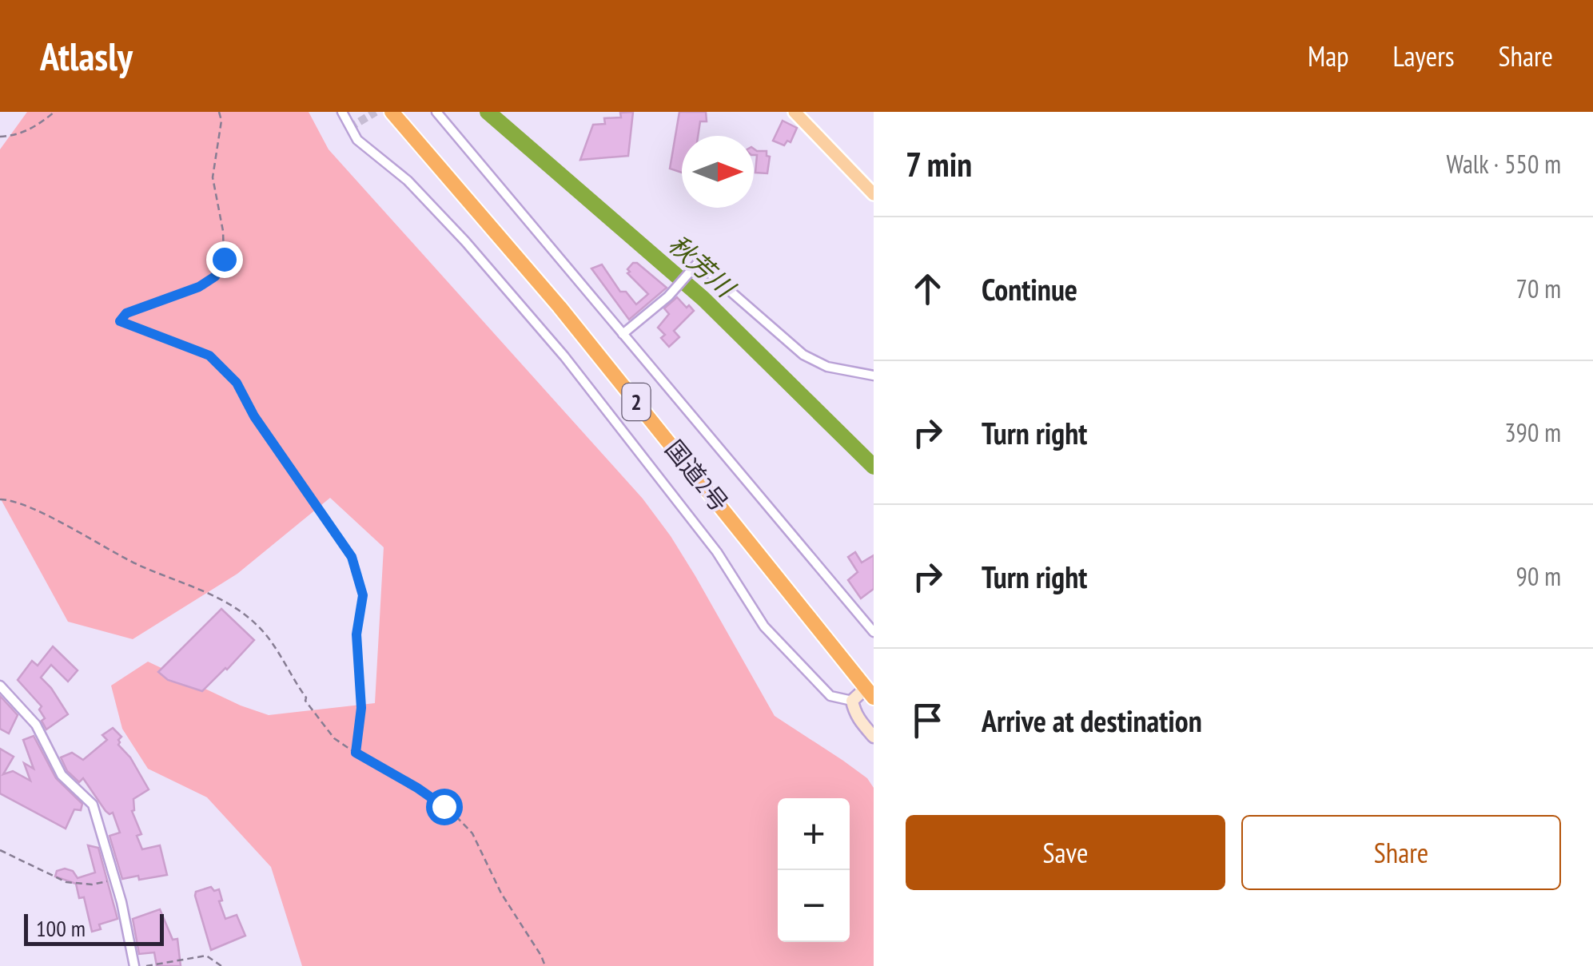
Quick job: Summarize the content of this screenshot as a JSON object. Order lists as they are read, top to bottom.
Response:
{
  "streets": {
    "highway": ["2", "国道2号"]
  },
  "water": ["秋芳川"],
  "scale_bar": "100 m",
  "north": "right",
  "page": {
    "header": "Atlasly",
    "nav": ["Map", "Layers", "Share"],
    "heading": ["7 min", "Walk · 550 m"],
    "list": [
      ["Continue", "70 m"],
      ["Turn right", "390 m"],
      ["Turn right", "90 m"],
      "Arrive at destination"
    ],
    "buttons": ["Save", "Share"],
    "map_buttons": ["+", "−"],
    "scale": "100 m"
  }
}
